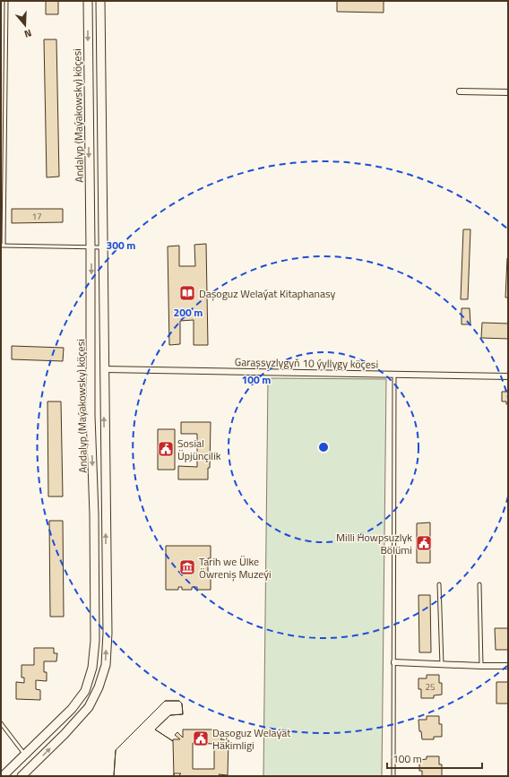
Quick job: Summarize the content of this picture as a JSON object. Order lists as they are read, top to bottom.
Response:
{
  "streets": {
    "main road": ["Andalyp (Maýakowsky) köçesi"],
    "street": ["Garaşsyzlygyň 10 ýyllygy köçesi"]
  },
  "crossings": [
    ["Andalyp (Maýakowsky) köçesi", "Garaşsyzlygyň 10 ýyllygy köçesi"]
  ],
  "places": {
    "library": ["Daşoguz Welaýat Kitaphanasy"],
    "public building": ["Sosial Üpjünçilik", "Milli Howpsuzlyk Bölümi", "Daşoguz Welaýat Häkimligi"],
    "museum": ["Tarih we Ülke Öwreniş Muzeýi"]
  },
  "house_numbers": ["17", "25"],
  "scale_bar": "100 m",
  "north": "bottom",
  "rings": ["300 m", "200 m", "100 m"]
}
